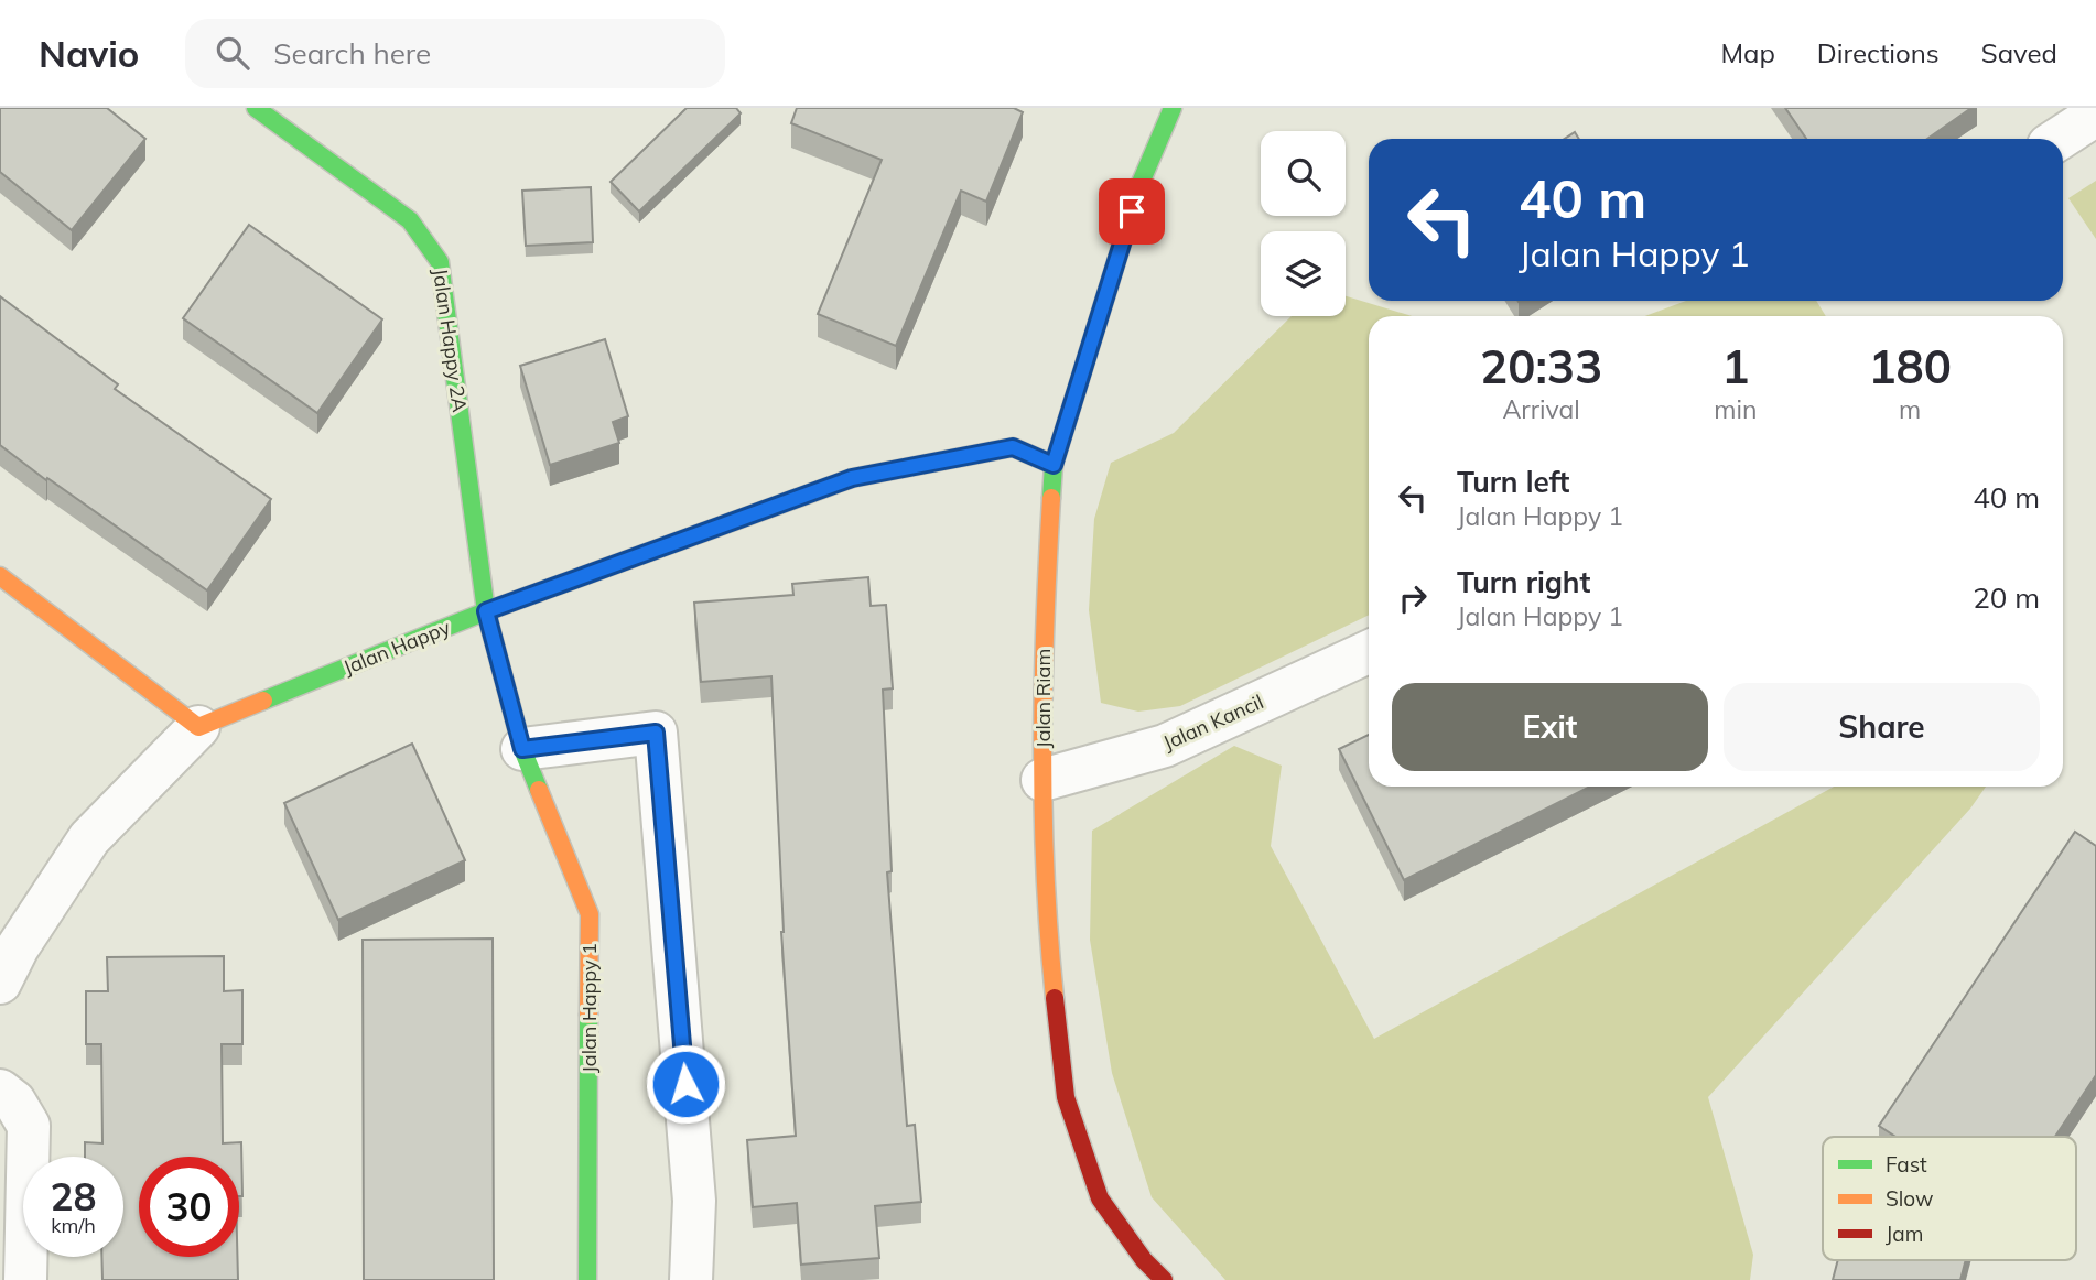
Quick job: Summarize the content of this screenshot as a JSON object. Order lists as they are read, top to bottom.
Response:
{
  "streets": {
    "street": [
      "Jalan Happy 2A",
      "Jalan Happy",
      "Jalan Riam",
      "Jalan Kancil",
      "Jalan Happy 1"
    ]
  },
  "crossings": [
    ["Jalan Happy 2A", "Jalan Happy"],
    ["Jalan Happy 2A", "Jalan Happy 1"],
    ["Jalan Happy", "Jalan Riam"],
    ["Jalan Happy", "Jalan Happy 1"],
    ["Jalan Riam", "Jalan Kancil"]
  ],
  "legend": ["Fast", "Slow", "Jam"],
  "page": {
    "header": "Navio",
    "search": "Search here",
    "nav": ["Map", "Directions", "Saved"],
    "turn": ["40 m", "Jalan Happy 1"],
    "eta": [
      "20:33",
      "Arrival",
      "1",
      "min",
      "180",
      "m"
    ],
    "list": [
      {
        "name": "Turn left",
        "note": "Jalan Happy 1",
        "value": "40 m"
      },
      {
        "name": "Turn right",
        "note": "Jalan Happy 1",
        "value": "20 m"
      }
    ],
    "buttons": ["Exit", "Share"],
    "speed": "28 km/h",
    "limit": "30"
  }
}
